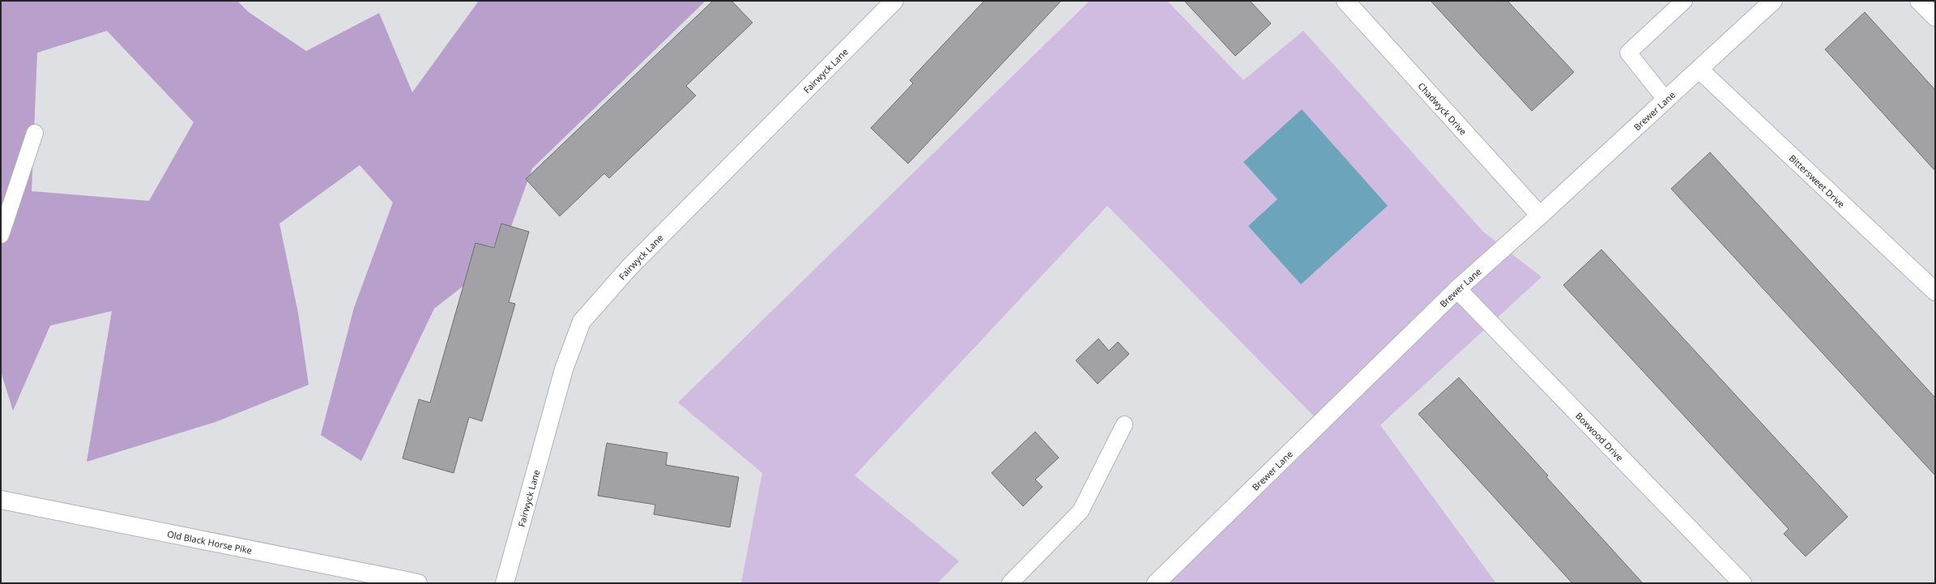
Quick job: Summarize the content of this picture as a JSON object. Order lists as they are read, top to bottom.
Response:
{
  "streets": {
    "street": [
      "Fairwyck Lane",
      "Chadwyck Drive",
      "Brewer Lane",
      "Bittersweet Drive",
      "Boxwood Drive",
      "Old Black Horse Pike"
    ]
  },
  "crossings": [
    ["Chadwyck Drive", "Brewer Lane"],
    ["Brewer Lane", "Bittersweet Drive"],
    ["Brewer Lane", "Boxwood Drive"]
  ]
}
